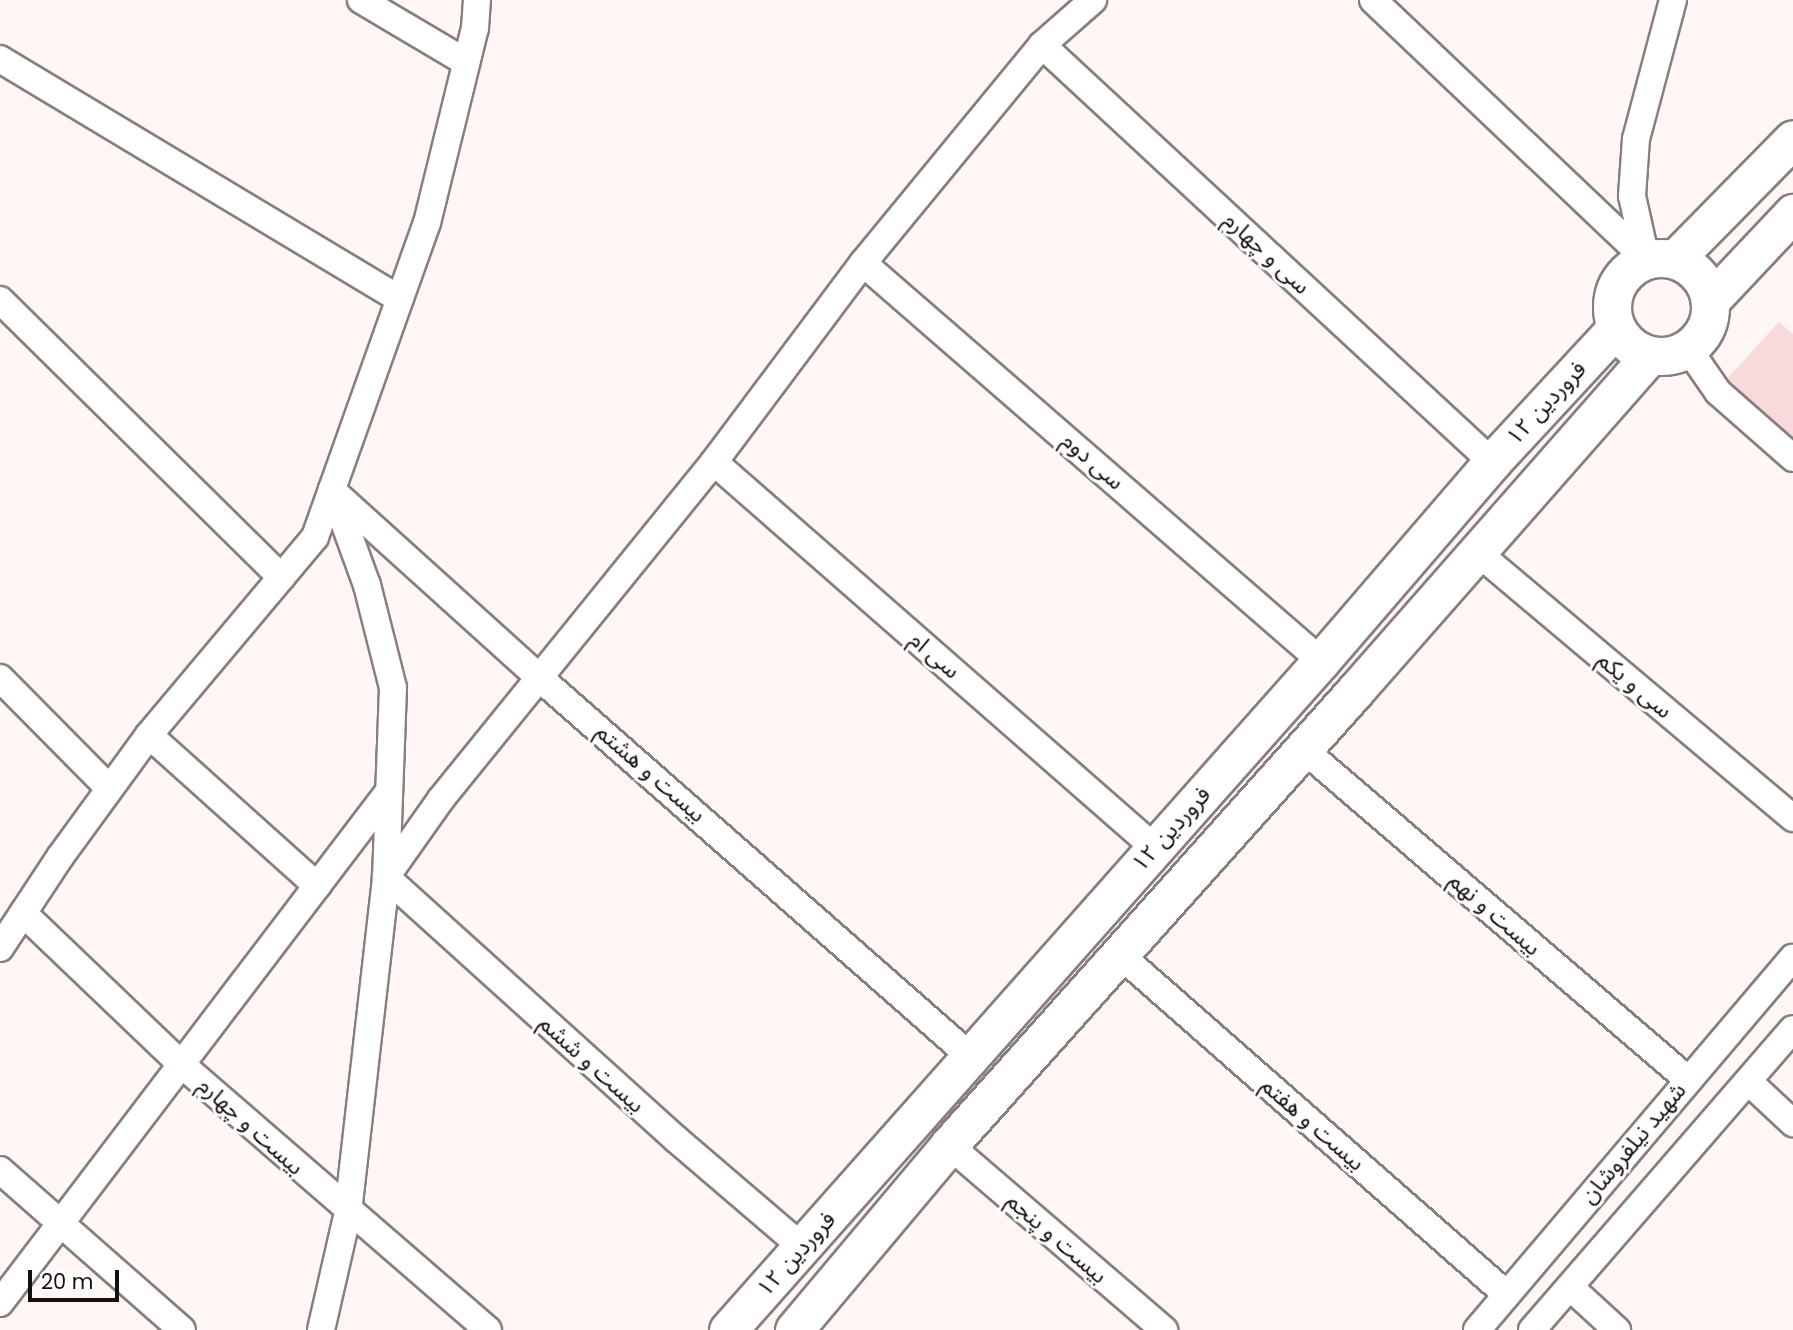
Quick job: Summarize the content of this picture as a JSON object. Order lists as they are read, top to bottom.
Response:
{
  "streets": {
    "street": [
      "سی و چهارم",
      "۱۲ فروردین",
      "سی دوم",
      "سی ام",
      "سی و یکم",
      "بیست و هشتم",
      "بیست و نهم",
      "بیست و ششم",
      "بیست و هفتم",
      "بیست و چهارم",
      "شهید نیلفروشان",
      "بیست و پنجم"
    ]
  },
  "crossings": [
    ["سی و چهارم", "۱۲ فروردین"],
    ["۱۲ فروردین", "سی دوم"],
    ["۱۲ فروردین", "سی ام"],
    ["۱۲ فروردین", "سی و یکم"],
    ["۱۲ فروردین", "بیست و هشتم"],
    ["۱۲ فروردین", "بیست و نهم"],
    ["۱۲ فروردین", "بیست و ششم"],
    ["۱۲ فروردین", "بیست و هفتم"],
    ["۱۲ فروردین", "بیست و پنجم"],
    ["بیست و نهم", "شهید نیلفروشان"],
    ["بیست و هفتم", "شهید نیلفروشان"]
  ],
  "scale_bar": "20 m"
}
